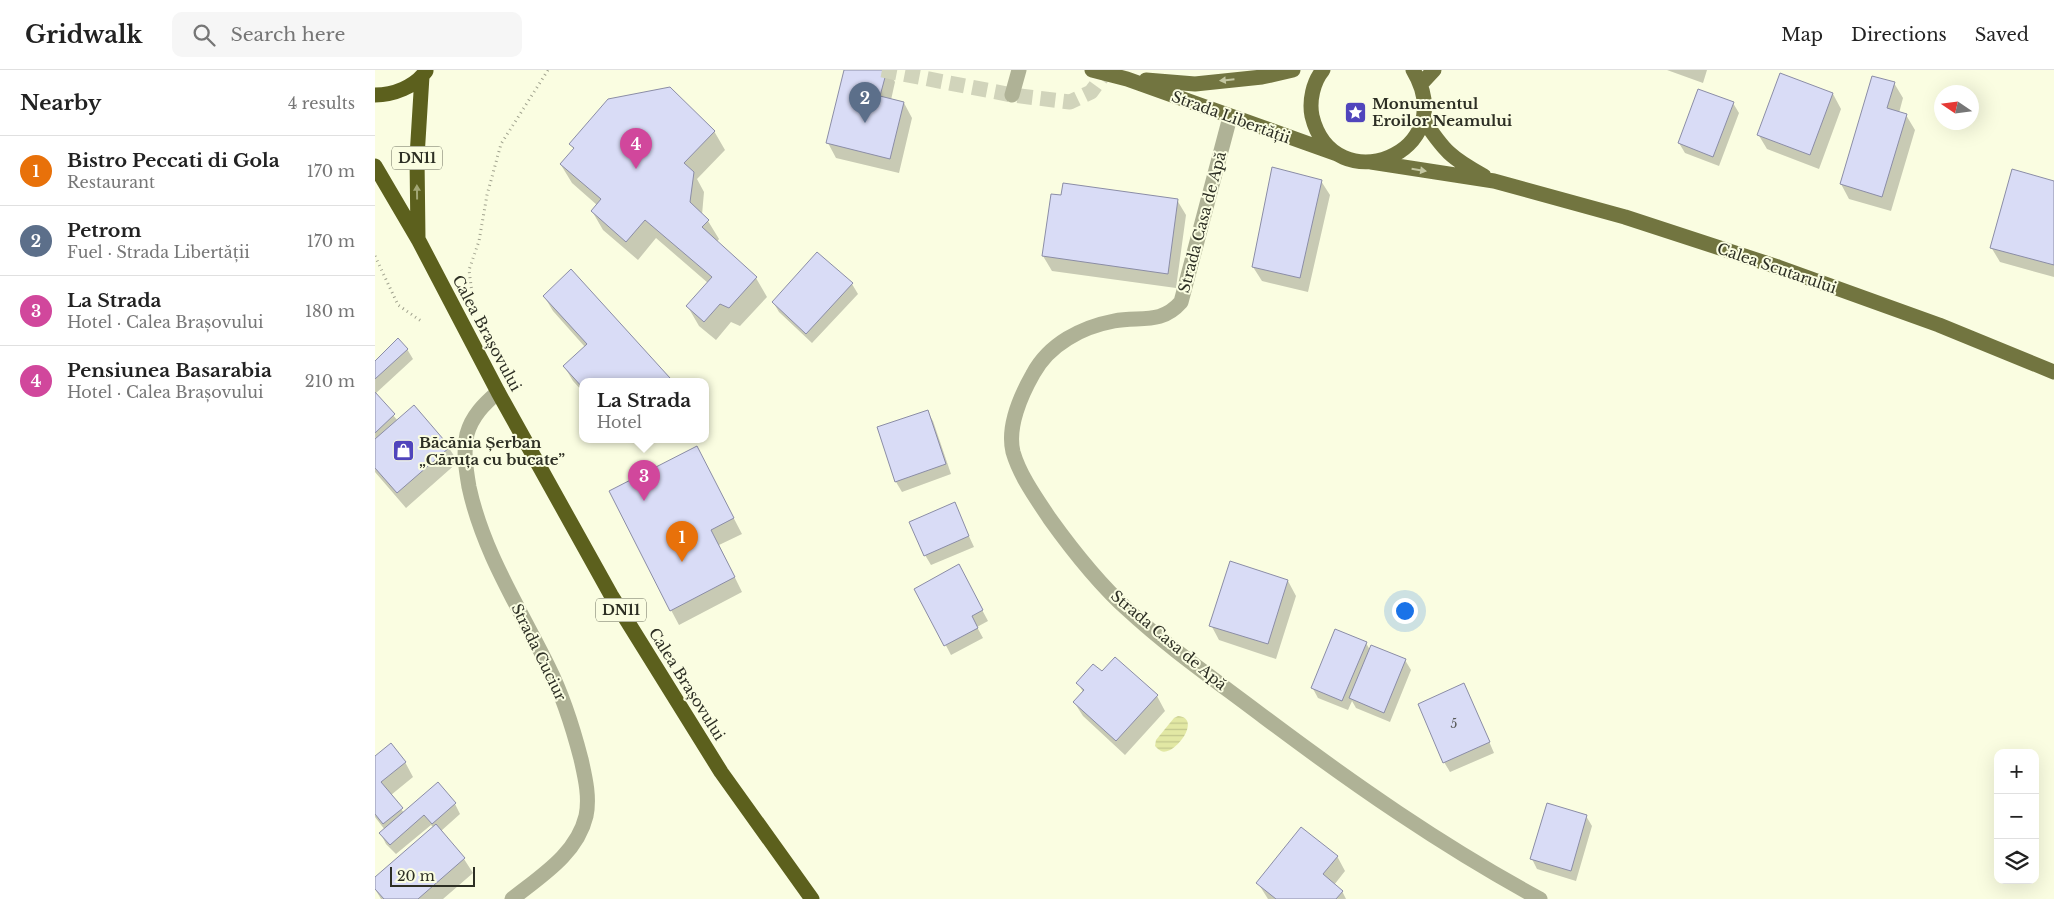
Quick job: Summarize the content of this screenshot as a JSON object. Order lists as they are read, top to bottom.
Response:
{
  "streets": {
    "highway": ["DN11", "Calea Brașovului"],
    "main road": ["Strada Libertății", "Calea Scutarului"],
    "street": ["Strada Casa de Apă", "Strada Cuciur"]
  },
  "crossings": [
    ["Strada Libertății", "Strada Casa de Apă"],
    ["Strada Libertății", "Calea Scutarului"],
    ["DN11", "Calea Brașovului"],
    ["Calea Brașovului", "Strada Cuciur"]
  ],
  "places": {
    "place": ["Monumentul Eroilor Neamului"],
    "shop": ["Băcănia Șerban „Căruța cu bucate”"]
  },
  "house_numbers": ["5"],
  "scale_bar": "20 m",
  "north": "left",
  "page": {
    "header": "Gridwalk",
    "search": "Search here",
    "nav": ["Map", "Directions", "Saved"],
    "heading": ["Nearby", "4 results"],
    "pins": [
      "2",
      "4",
      "3",
      "1"
    ],
    "list": [
      {
        "mark": "1",
        "name": "Bistro Peccati di Gola",
        "note": "Restaurant",
        "value": "170 m"
      },
      {
        "mark": "2",
        "name": "Petrom",
        "note": "Fuel · Strada Libertății",
        "value": "170 m"
      },
      {
        "mark": "3",
        "name": "La Strada",
        "note": "Hotel · Calea Brașovului",
        "value": "180 m"
      },
      {
        "mark": "4",
        "name": "Pensiunea Basarabia",
        "note": "Hotel · Calea Brașovului",
        "value": "210 m"
      }
    ],
    "popup": ["La Strada", "Hotel"],
    "map_buttons": ["+", "−"],
    "scale": "20 m"
  }
}
